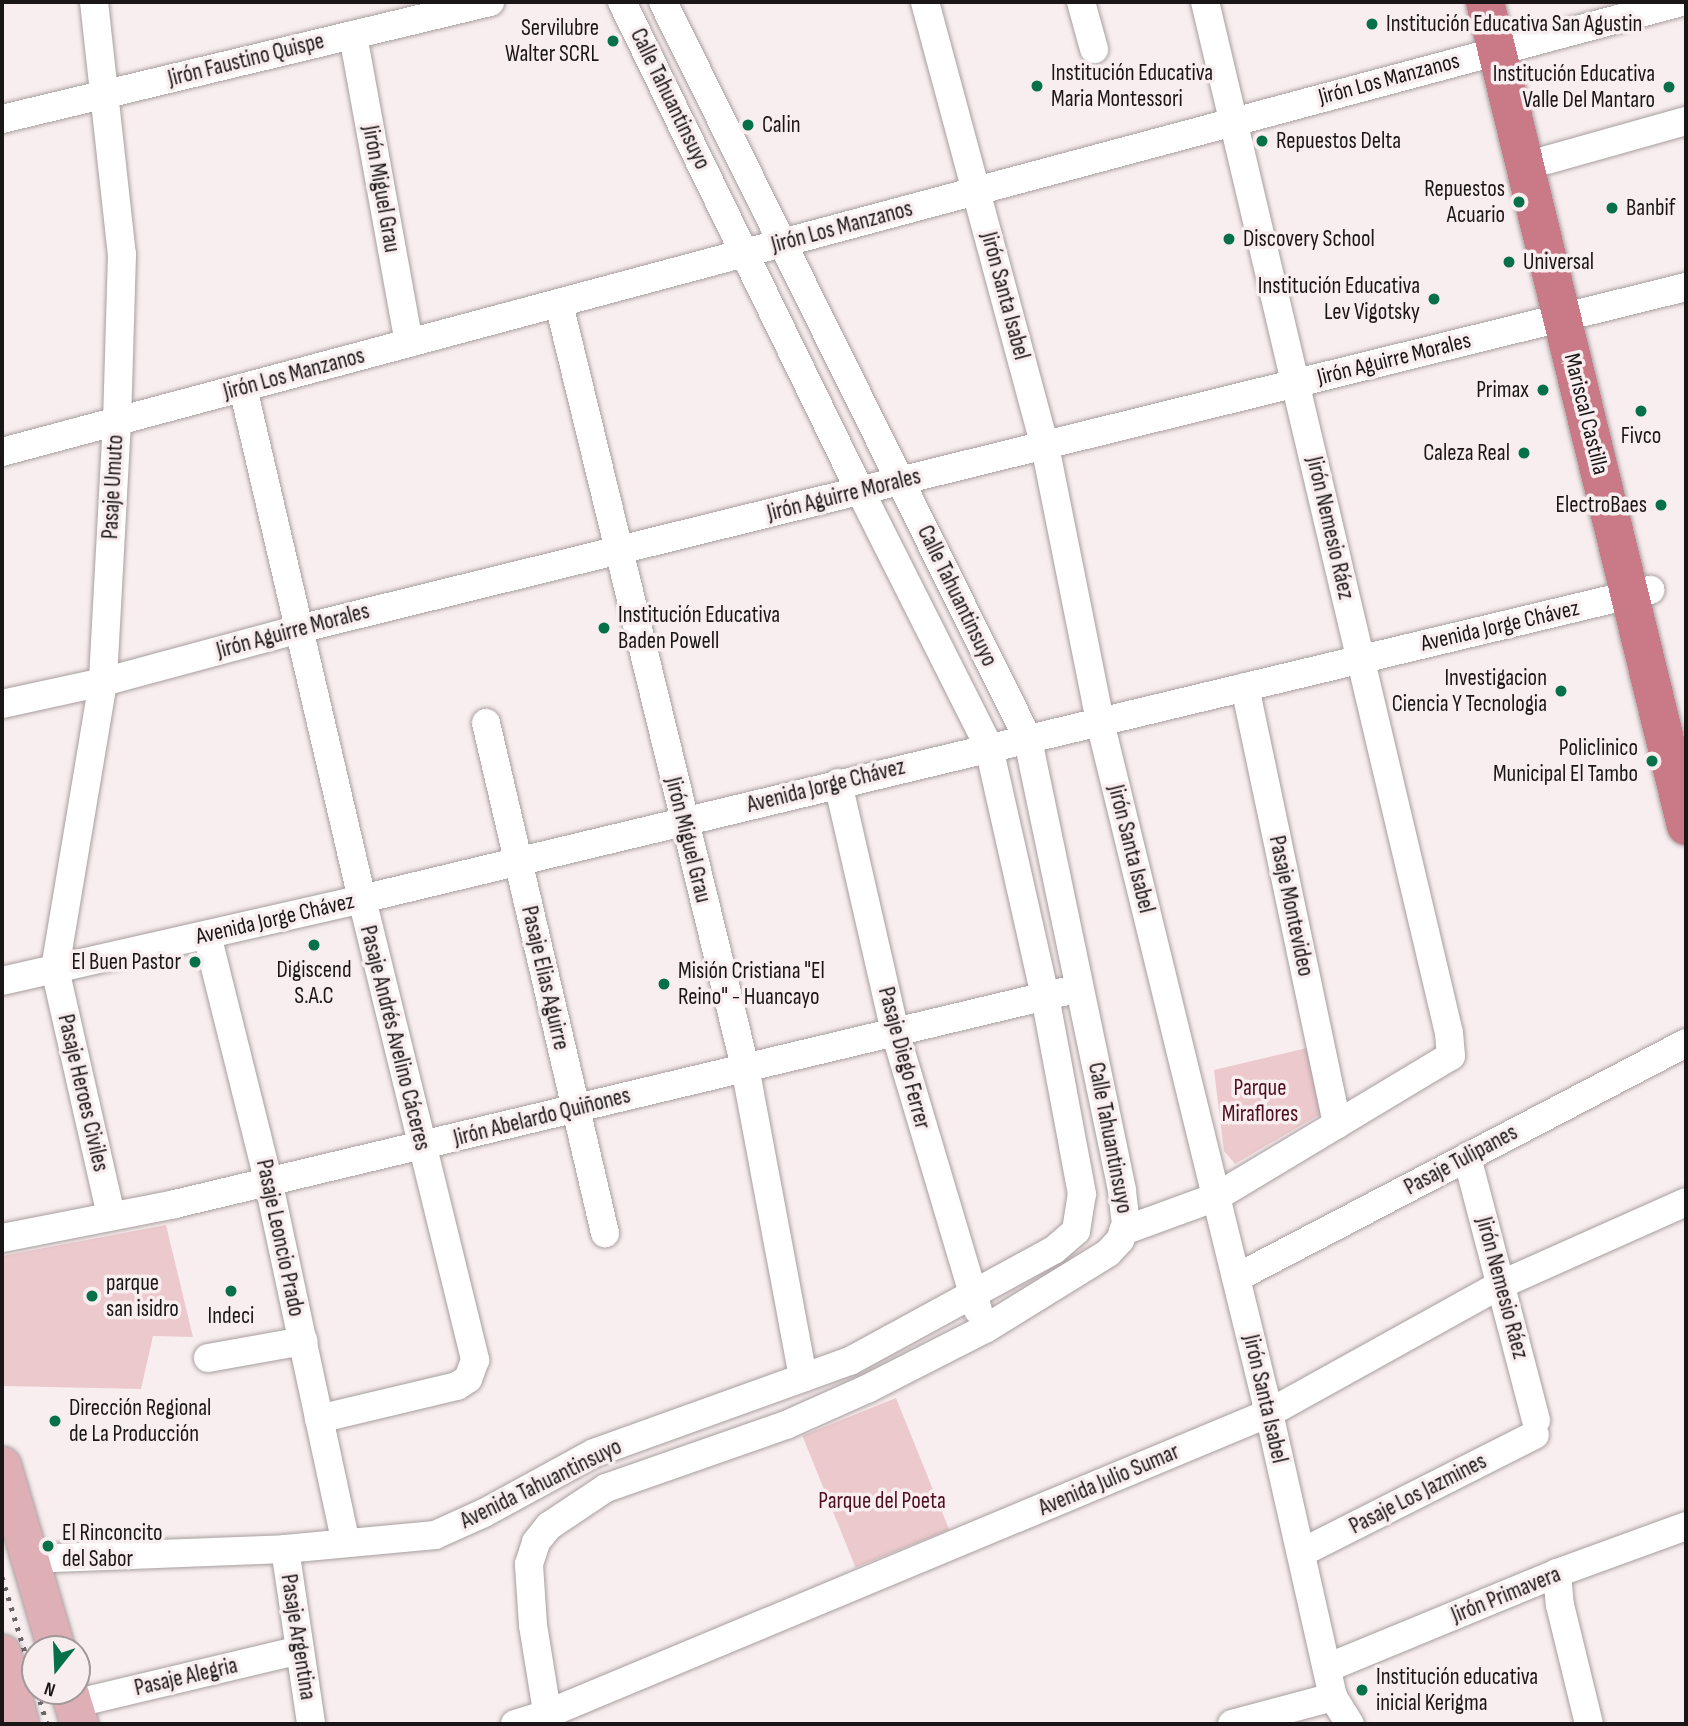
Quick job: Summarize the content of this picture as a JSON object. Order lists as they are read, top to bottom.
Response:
{
  "streets": {
    "highway": ["Mariscal Castilla"],
    "street": [
      "Jirón Faustino Quispe",
      "Jirón Los Manzanos",
      "Calle Tahuantinsuyo",
      "Jirón Miguel Grau",
      "Jirón Santa Isabel",
      "Jirón Aguirre Morales",
      "Pasaje Umuto",
      "Jirón Nemesio Ráez",
      "Avenida Jorge Chávez",
      "Pasaje Montevideo",
      "Pasaje Elias Aguirre",
      "Pasaje Andrés Avelino Cáceres",
      "Pasaje Diego Ferrer",
      "Pasaje Heroes Civiles",
      "Jirón Abelardo Quiñones",
      "Pasaje Tulipanes",
      "Pasaje Leoncio Prado",
      "Avenida Julio Sumar",
      "Avenida Tahuantinsuyo",
      "Pasaje Los Jazmines",
      "Jirón Primavera",
      "Pasaje Argentina",
      "Pasaje Alegria"
    ]
  },
  "crossings": [
    ["Jirón Faustino Quispe", "Jirón Miguel Grau"],
    ["Jirón Faustino Quispe", "Pasaje Umuto"],
    ["Jirón Los Manzanos", "Calle Tahuantinsuyo"],
    ["Jirón Los Manzanos", "Jirón Miguel Grau"],
    ["Jirón Los Manzanos", "Jirón Santa Isabel"],
    ["Jirón Los Manzanos", "Mariscal Castilla"],
    ["Jirón Los Manzanos", "Pasaje Umuto"],
    ["Jirón Los Manzanos", "Jirón Nemesio Ráez"],
    ["Jirón Los Manzanos", "Pasaje Andrés Avelino Cáceres"],
    ["Calle Tahuantinsuyo", "Jirón Aguirre Morales"],
    ["Calle Tahuantinsuyo", "Avenida Jorge Chávez"],
    ["Calle Tahuantinsuyo", "Jirón Abelardo Quiñones"],
    ["Calle Tahuantinsuyo", "Avenida Tahuantinsuyo"],
    ["Jirón Miguel Grau", "Jirón Aguirre Morales"],
    ["Jirón Miguel Grau", "Avenida Jorge Chávez"],
    ["Jirón Miguel Grau", "Jirón Abelardo Quiñones"],
    ["Jirón Miguel Grau", "Avenida Tahuantinsuyo"],
    ["Jirón Santa Isabel", "Jirón Aguirre Morales"],
    ["Jirón Santa Isabel", "Avenida Jorge Chávez"],
    ["Jirón Santa Isabel", "Pasaje Tulipanes"],
    ["Jirón Santa Isabel", "Avenida Julio Sumar"],
    ["Jirón Santa Isabel", "Pasaje Los Jazmines"],
    ["Jirón Santa Isabel", "Jirón Primavera"],
    ["Jirón Aguirre Morales", "Mariscal Castilla"],
    ["Jirón Aguirre Morales", "Pasaje Umuto"],
    ["Jirón Aguirre Morales", "Jirón Nemesio Ráez"],
    ["Jirón Aguirre Morales", "Pasaje Andrés Avelino Cáceres"],
    ["Mariscal Castilla", "Avenida Jorge Chávez"],
    ["Pasaje Umuto", "Avenida Jorge Chávez"],
    ["Pasaje Umuto", "Pasaje Heroes Civiles"],
    ["Jirón Nemesio Ráez", "Avenida Jorge Chávez"],
    ["Jirón Nemesio Ráez", "Pasaje Montevideo"],
    ["Jirón Nemesio Ráez", "Pasaje Tulipanes"],
    ["Jirón Nemesio Ráez", "Avenida Julio Sumar"],
    ["Jirón Nemesio Ráez", "Pasaje Los Jazmines"],
    ["Avenida Jorge Chávez", "Pasaje Montevideo"],
    ["Avenida Jorge Chávez", "Pasaje Elias Aguirre"],
    ["Avenida Jorge Chávez", "Pasaje Andrés Avelino Cáceres"],
    ["Avenida Jorge Chávez", "Pasaje Diego Ferrer"],
    ["Avenida Jorge Chávez", "Pasaje Heroes Civiles"],
    ["Avenida Jorge Chávez", "Pasaje Leoncio Prado"],
    ["Pasaje Elias Aguirre", "Jirón Abelardo Quiñones"],
    ["Pasaje Andrés Avelino Cáceres", "Jirón Abelardo Quiñones"],
    ["Pasaje Andrés Avelino Cáceres", "Pasaje Leoncio Prado"],
    ["Pasaje Diego Ferrer", "Jirón Abelardo Quiñones"],
    ["Pasaje Diego Ferrer", "Avenida Tahuantinsuyo"],
    ["Pasaje Heroes Civiles", "Jirón Abelardo Quiñones"],
    ["Jirón Abelardo Quiñones", "Pasaje Leoncio Prado"],
    ["Pasaje Leoncio Prado", "Avenida Tahuantinsuyo"],
    ["Avenida Tahuantinsuyo", "Pasaje Argentina"],
    ["Pasaje Argentina", "Pasaje Alegria"]
  ],
  "parks": ["Parque Miraflores", "Parque del Poeta"],
  "places": [
    "Institución Educativa San Agustin",
    "Servilubre Walter SCRL",
    "Institución Educativa Maria Montessori",
    "Institución Educativa Valle Del Mantaro",
    "Calin",
    "Repuestos Delta",
    "Repuestos Acuario",
    "Banbif",
    "Discovery School",
    "Universal",
    "Institución Educativa Lev Vigotsky",
    "Primax",
    "Fivco",
    "Caleza Real",
    "ElectroBaes",
    "Institución Educativa Baden Powell",
    "Investigacion Ciencia Y Tecnologia",
    "Policlinico Municipal El Tambo",
    "Digiscend S.A.C",
    "El Buen Pastor",
    "Misión Cristiana \"El Reino\" - Huancayo",
    "Indeci",
    "parque san isidro",
    "Dirección Regional de La Producción",
    "El Rinconcito del Sabor",
    "Institución educativa inicial Kerigma"
  ],
  "north": "bottom"
}
